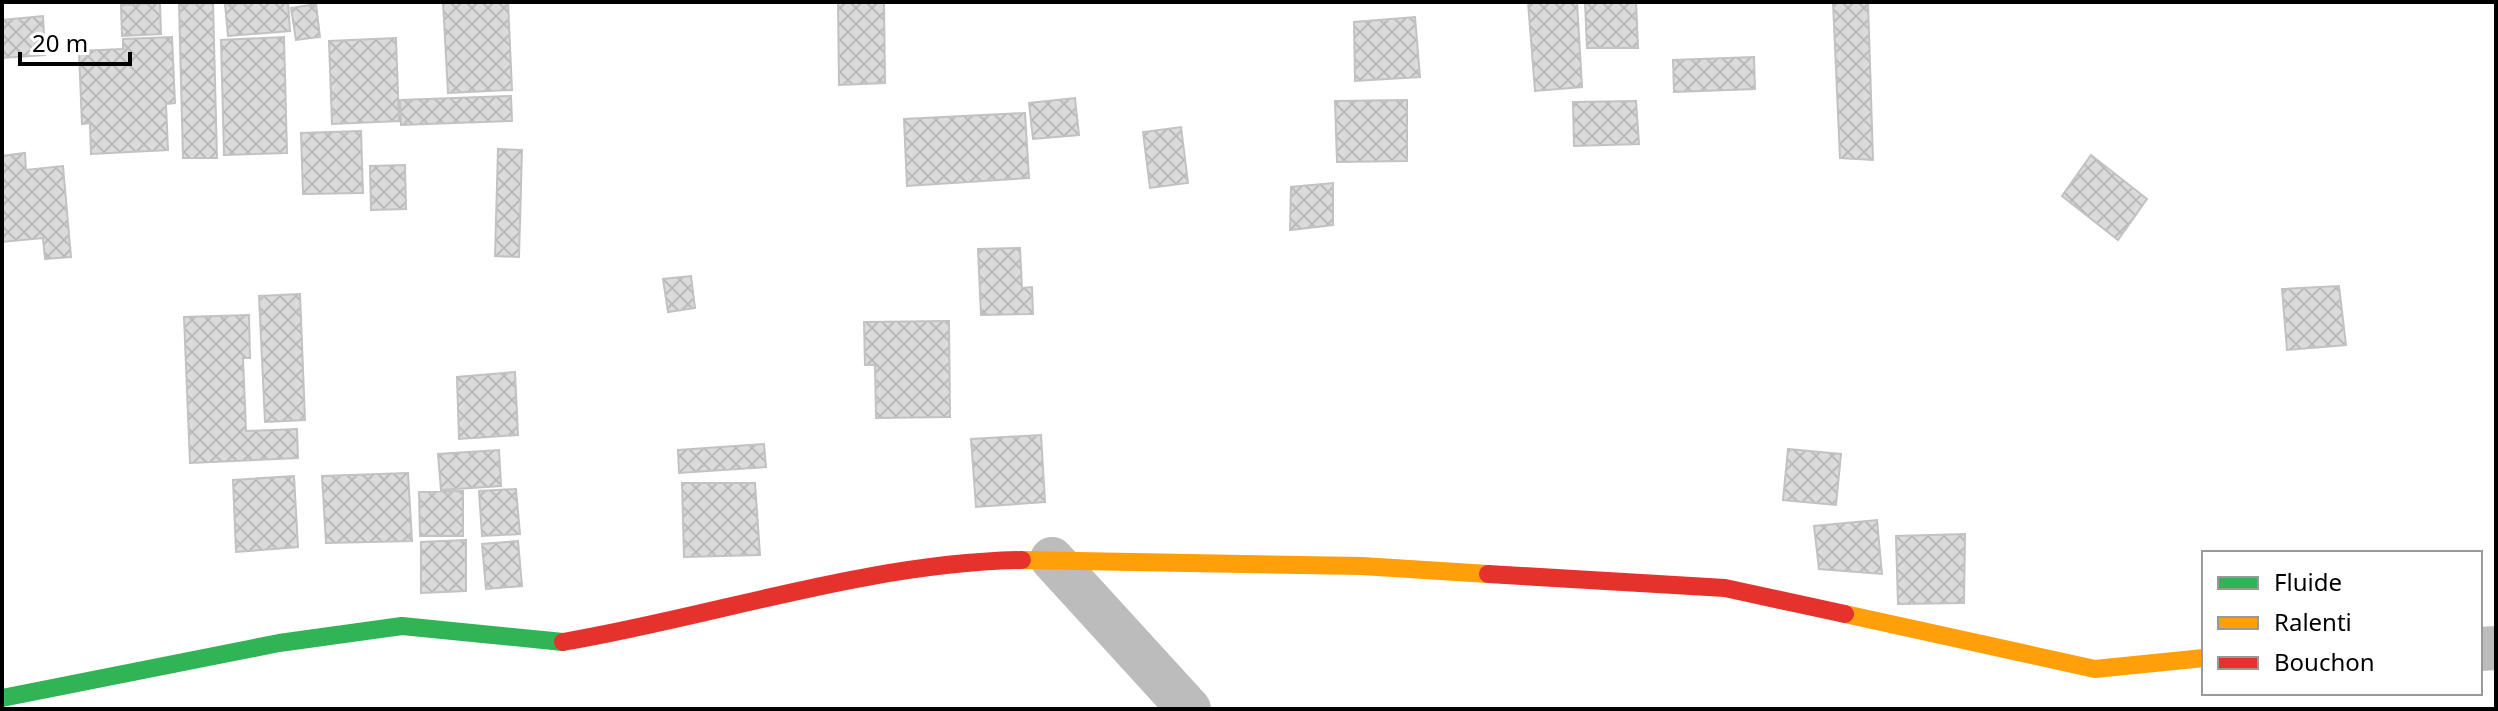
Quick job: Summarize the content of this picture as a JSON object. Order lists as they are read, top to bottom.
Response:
{
  "legend": ["Fluide", "Ralenti", "Bouchon"],
  "scale_bar": "20 m"
}
